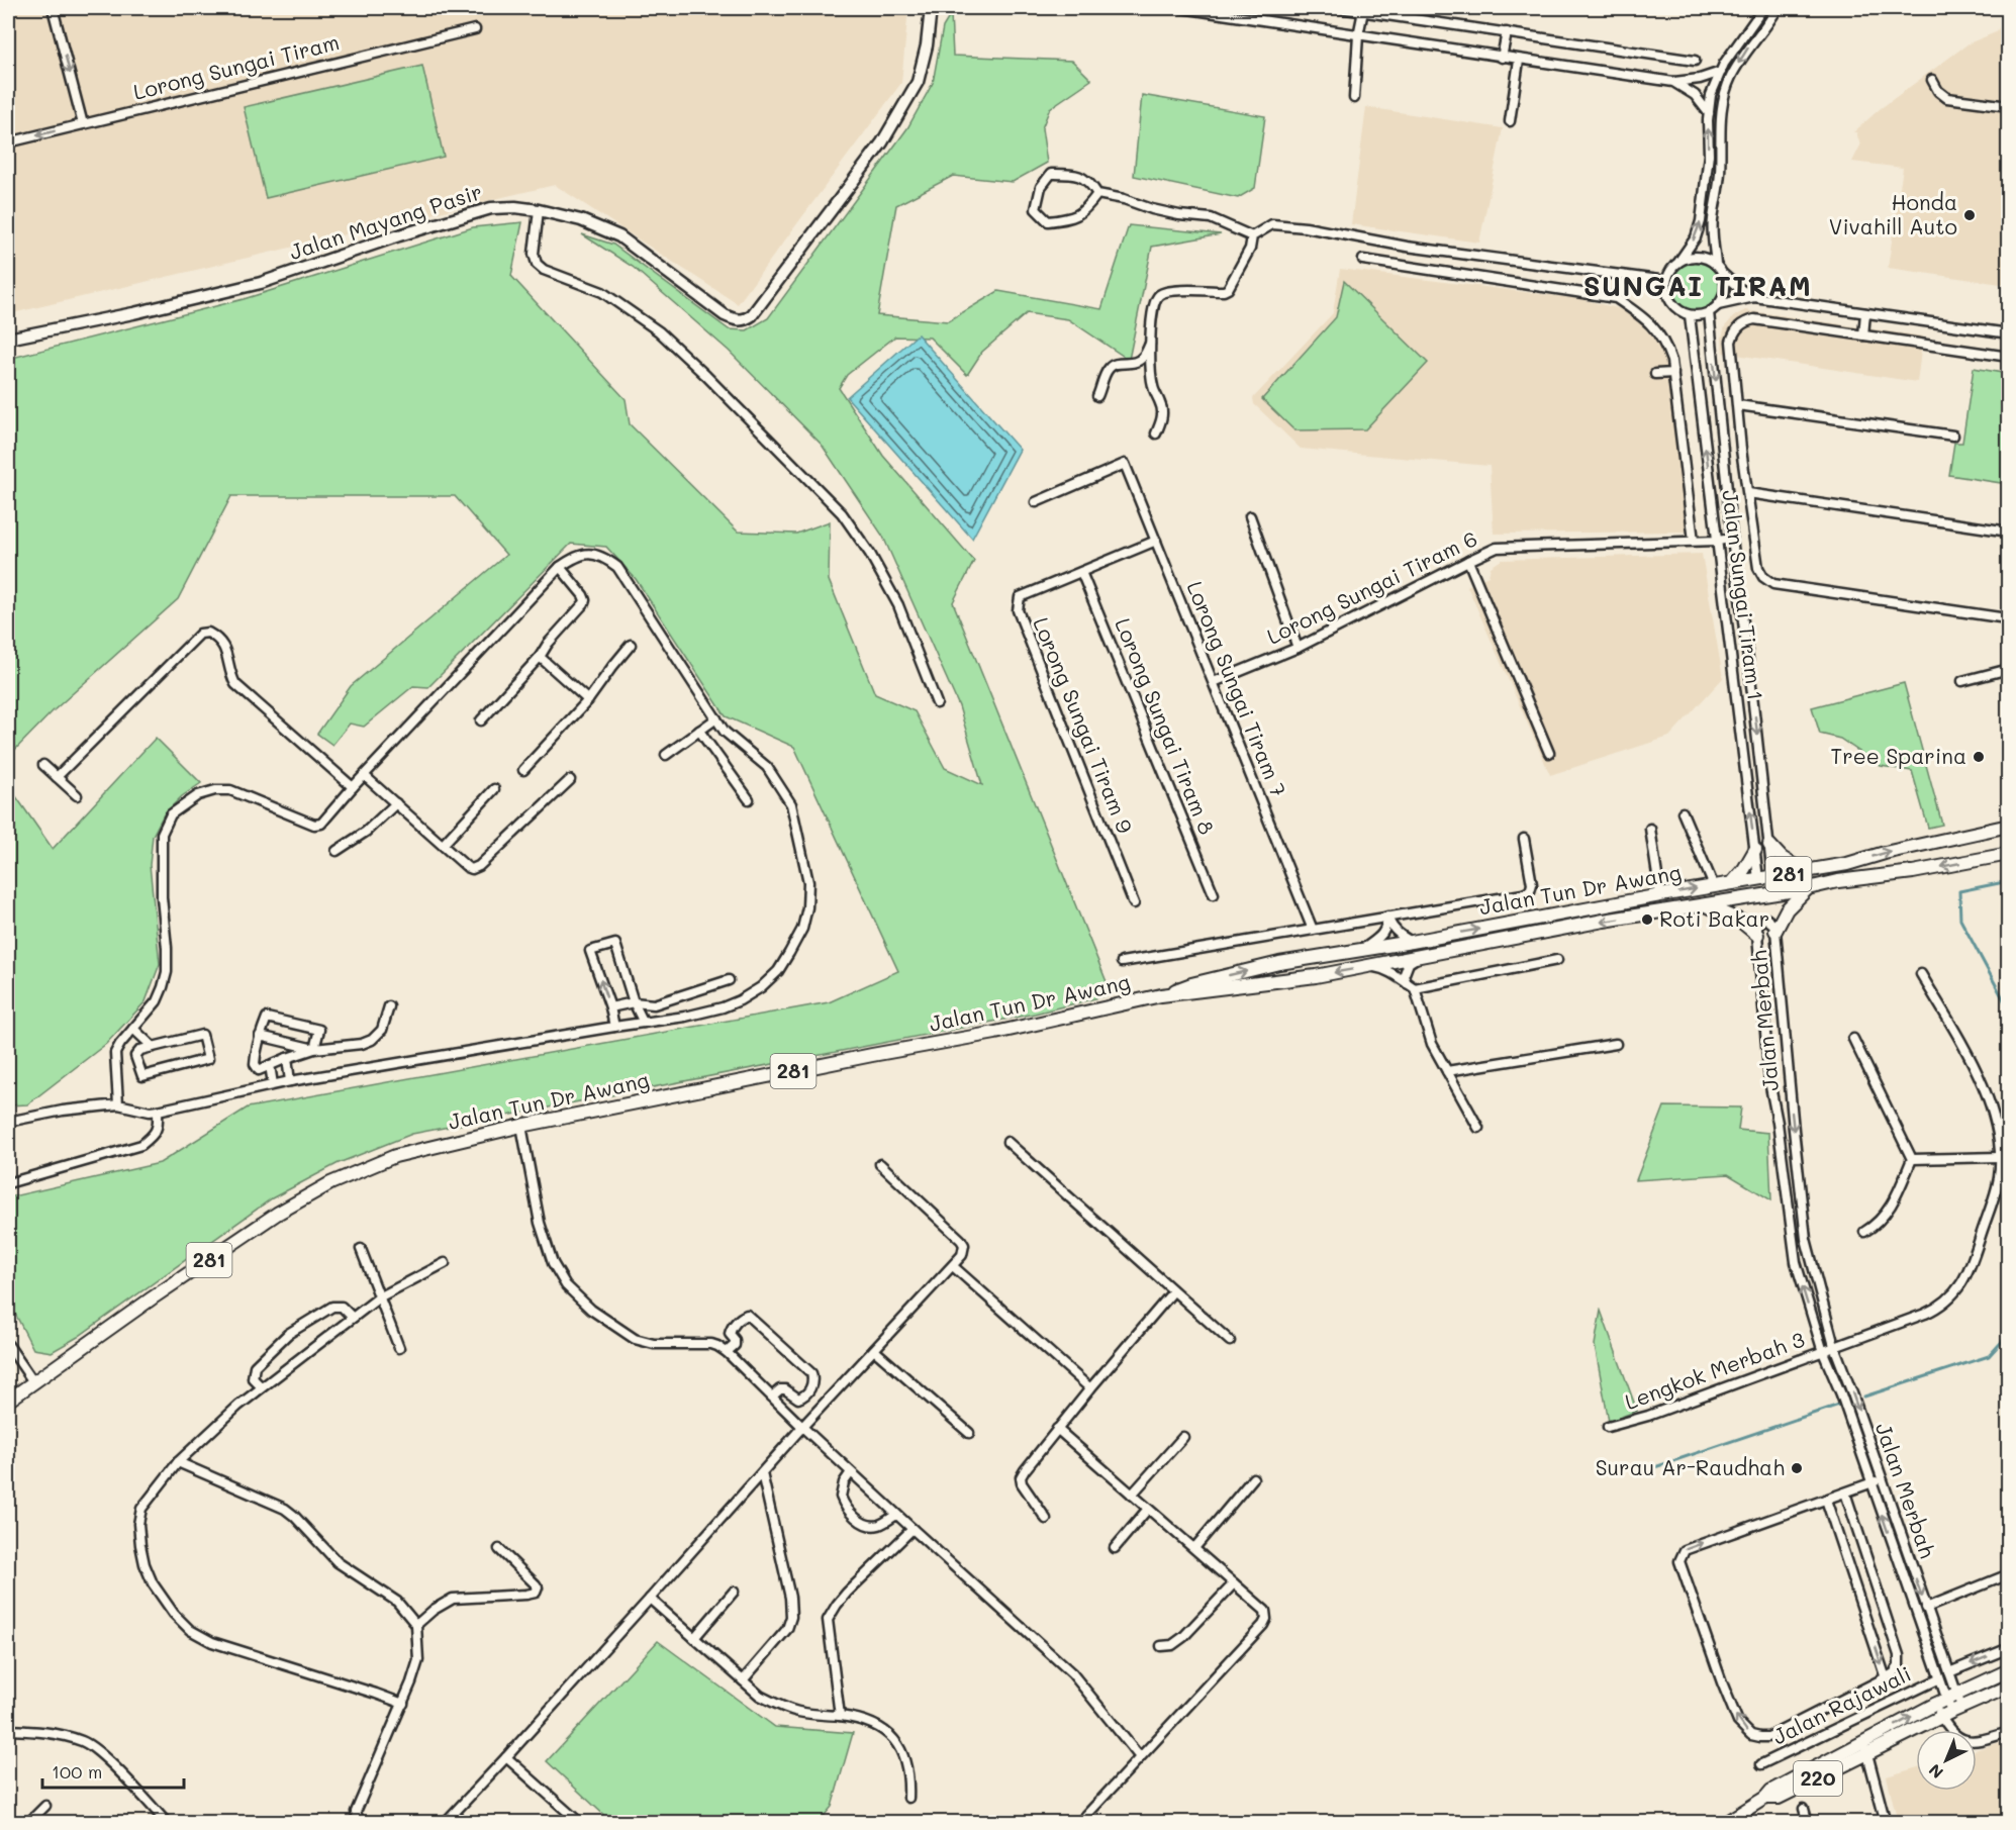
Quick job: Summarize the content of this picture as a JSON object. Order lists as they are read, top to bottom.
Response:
{
  "streets": {
    "main road": ["281", "Jalan Tun Dr Awang", "220"],
    "street": [
      "Lorong Sungai Tiram",
      "Jalan Mayang Pasir",
      "Lorong Sungai Tiram 6",
      "Jalan Sungai Tiram 1",
      "Lorong Sungai Tiram 7",
      "Lorong Sungai Tiram 9",
      "Lorong Sungai Tiram 8",
      "Jalan Merbah",
      "Lengkok Merbah 3",
      "Jalan Rajawali"
    ]
  },
  "crossings": [
    ["Lorong Sungai Tiram 6", "Jalan Sungai Tiram 1"],
    ["Lorong Sungai Tiram 6", "Lorong Sungai Tiram 7"],
    ["Jalan Sungai Tiram 1", "Jalan Tun Dr Awang"],
    ["Lorong Sungai Tiram 7", "Lorong Sungai Tiram 9"],
    ["Lorong Sungai Tiram 9", "Lorong Sungai Tiram 8"],
    ["Jalan Merbah", "Lengkok Merbah 3"],
    ["Jalan Merbah", "Jalan Rajawali"],
    ["Jalan Merbah", "220"]
  ],
  "districts": ["SUNGAI TIRAM"],
  "places": [
    "Honda Vivahill Auto",
    "Tree Sparina",
    "Roti Bakar",
    "Surau Ar-Raudhah"
  ],
  "scale_bar": "100 m",
  "north": "bottom left"
}
